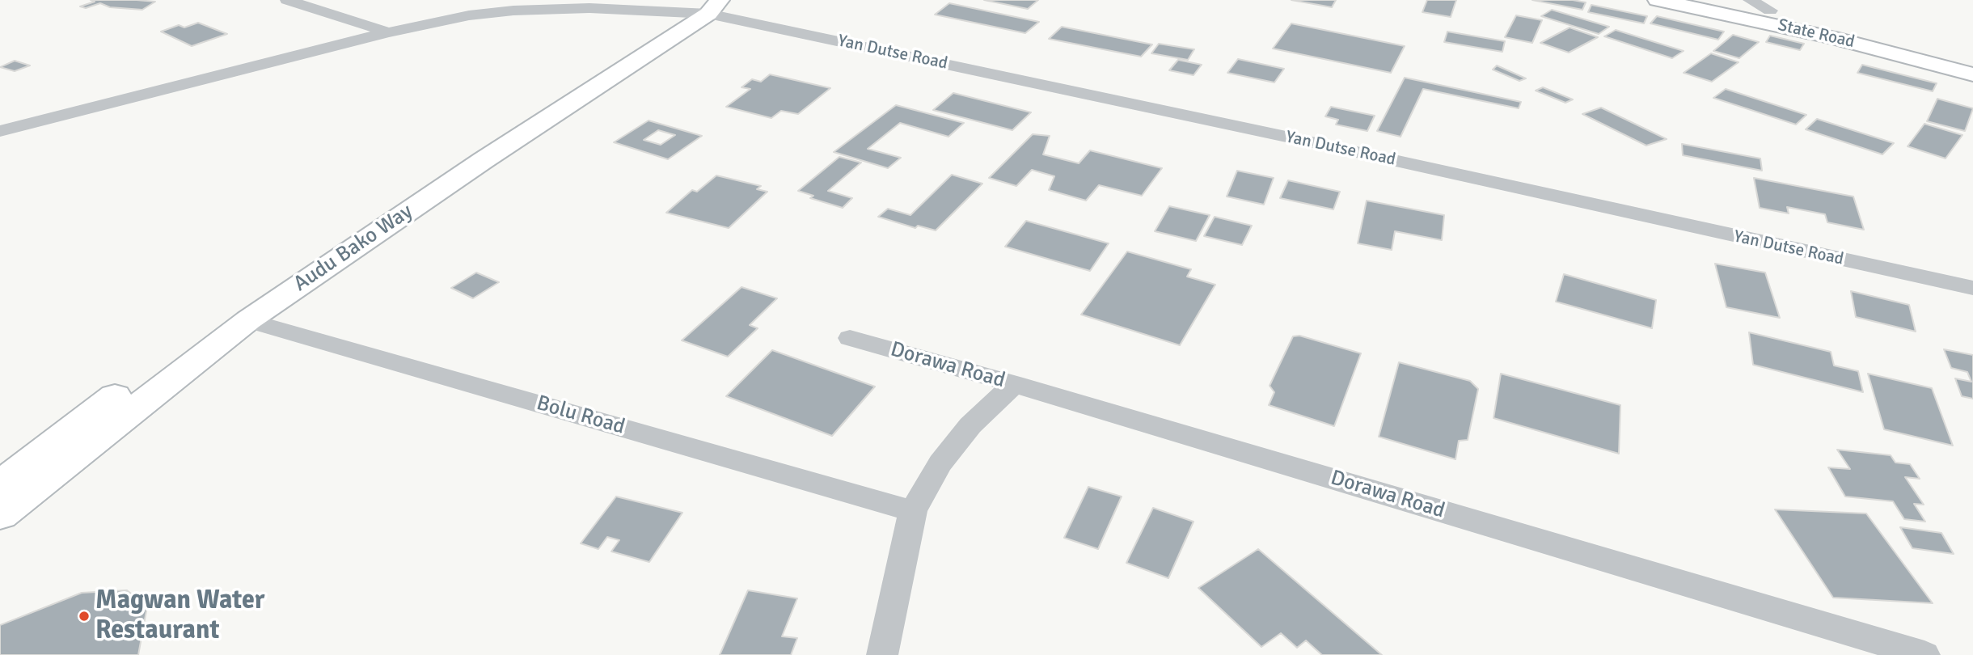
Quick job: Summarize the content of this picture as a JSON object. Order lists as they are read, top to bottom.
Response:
{
  "streets": {
    "main road": ["State Road", "Audu Bako Way"],
    "street": ["Yan Dutse Road", "Dorawa Road", "Bolu Road"]
  },
  "crossings": [
    ["Yan Dutse Road", "Audu Bako Way"],
    ["Audu Bako Way", "Bolu Road"]
  ],
  "places": ["Magwan Water Restaurant"]
}
